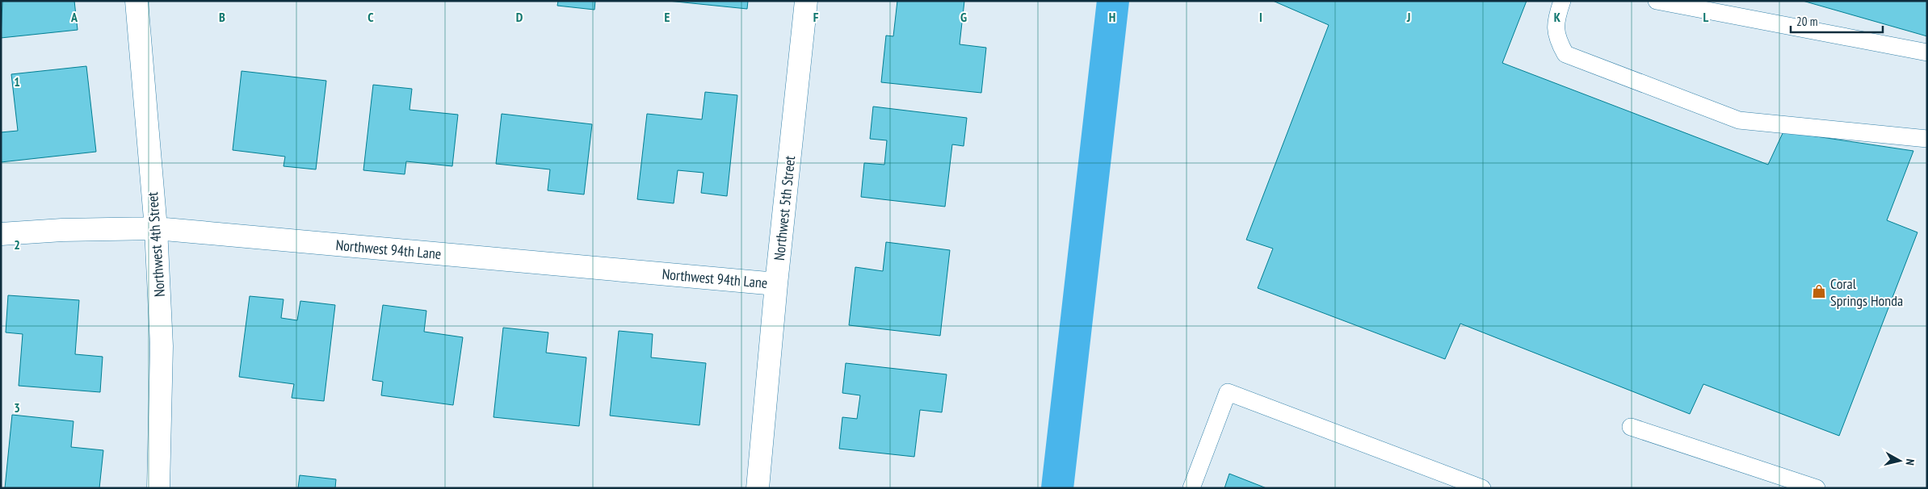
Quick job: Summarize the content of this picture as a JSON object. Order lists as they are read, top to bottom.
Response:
{
  "streets": {
    "street": ["Northwest 5th Street", "Northwest 4th Street", "Northwest 94th Lane"]
  },
  "crossings": [
    ["Northwest 5th Street", "Northwest 94th Lane"],
    ["Northwest 4th Street", "Northwest 94th Lane"]
  ],
  "places": {
    "shop": ["Coral Springs Honda"]
  },
  "scale_bar": "20 m",
  "north": "right",
  "grid": {
    "columns": [
      "A",
      "B",
      "C",
      "D",
      "E",
      "F",
      "G",
      "H",
      "I",
      "J",
      "K",
      "L"
    ],
    "rows": ["1", "2", "3"]
  }
}
